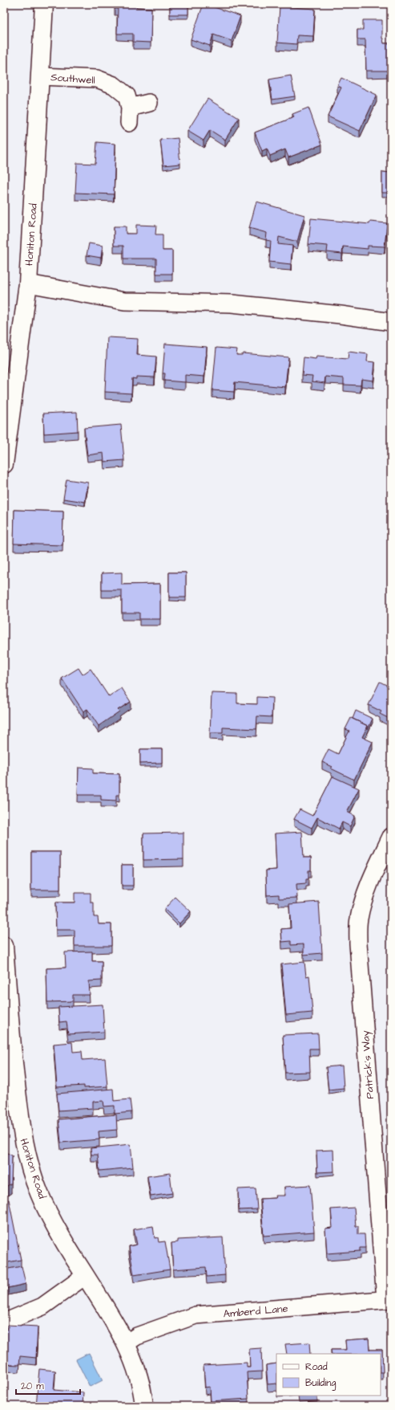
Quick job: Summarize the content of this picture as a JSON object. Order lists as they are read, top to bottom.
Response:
{
  "streets": {
    "street": [
      "Southwell",
      "Honiton Road",
      "Patrick's Way",
      "Amberd Lane"
    ]
  },
  "crossings": [
    ["Southwell", "Honiton Road"],
    ["Honiton Road", "Amberd Lane"],
    ["Patrick's Way", "Amberd Lane"]
  ],
  "legend": ["Road", "Building"],
  "scale_bar": "20 m"
}
